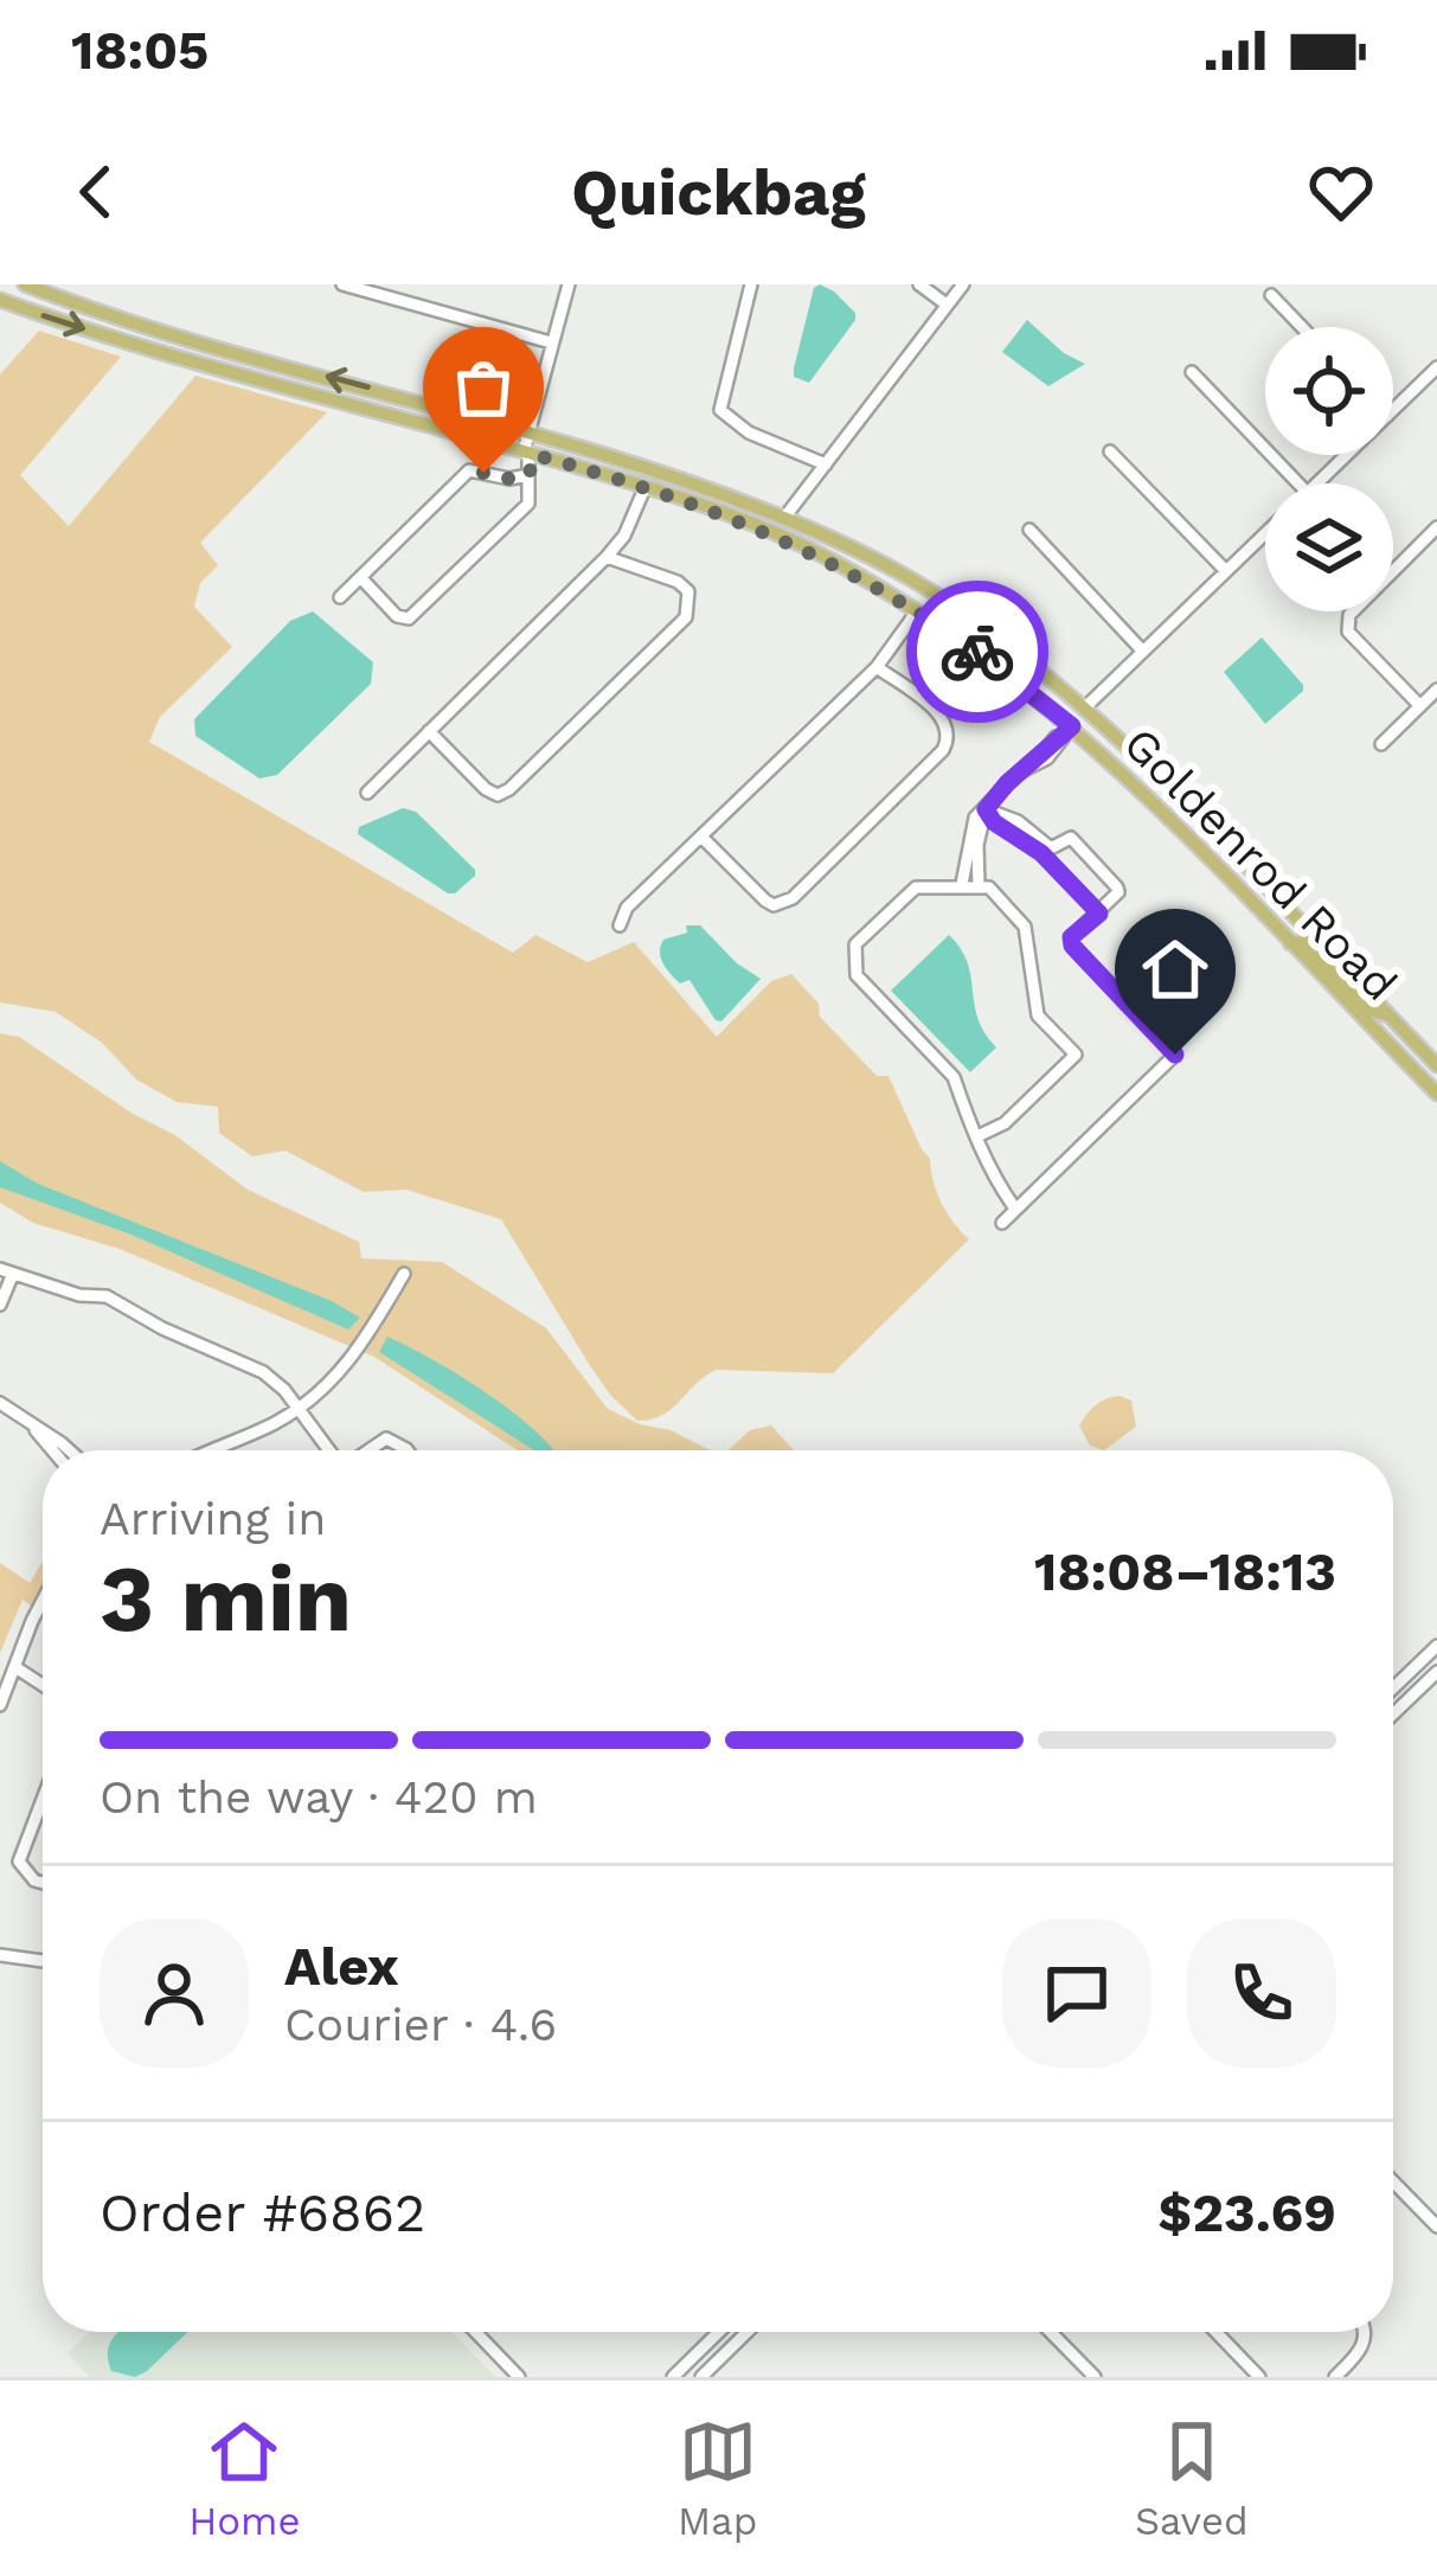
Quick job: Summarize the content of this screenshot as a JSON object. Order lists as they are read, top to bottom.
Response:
{
  "streets": {
    "main road": ["Goldenrod Road"]
  },
  "page": {
    "status": "18:05",
    "header": "Quickbag",
    "heading": ["3 min", "Arriving in", "18:08–18:13"],
    "panel": [
      "Alex",
      "Courier · 4.6",
      "Order #6862",
      "$23.69"
    ],
    "bar": "On the way · 420 m",
    "tabs": ["Home", "Map", "Saved"]
  }
}
